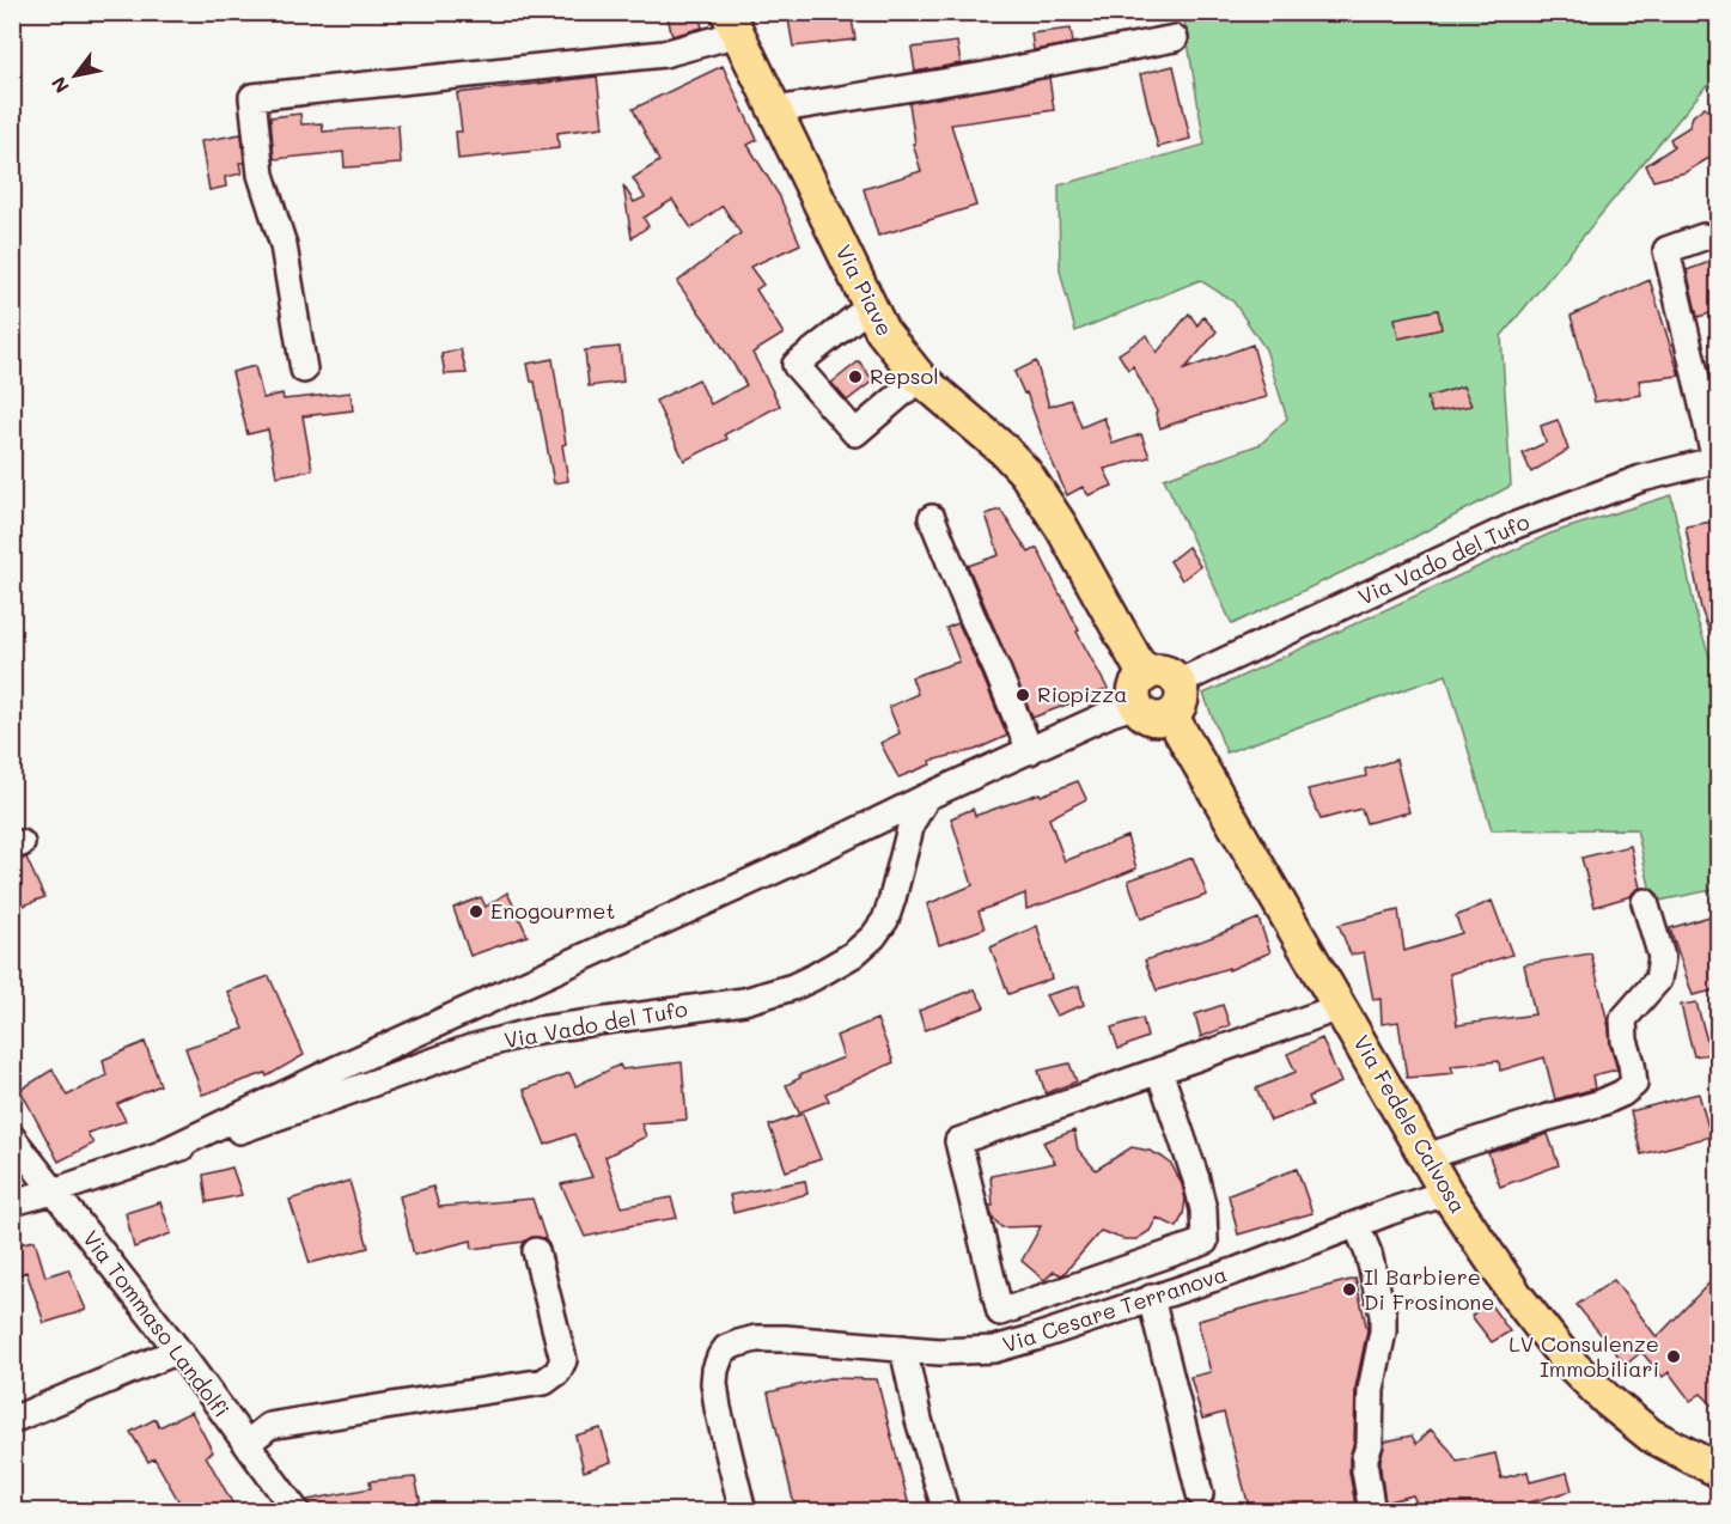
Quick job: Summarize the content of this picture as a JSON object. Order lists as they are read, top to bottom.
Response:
{
  "streets": {
    "main road": ["Via Piave", "Via Fedele Calvosa"],
    "street": ["Via Vado del Tufo", "Via Cesare Terranova", "Via Tommaso Landolfi"]
  },
  "crossings": [
    ["Via Piave", "Via Vado del Tufo"],
    ["Via Piave", "Via Fedele Calvosa"],
    ["Via Vado del Tufo", "Via Fedele Calvosa"],
    ["Via Vado del Tufo", "Via Tommaso Landolfi"],
    ["Via Fedele Calvosa", "Via Cesare Terranova"]
  ],
  "places": [
    "Repsol",
    "Riopizza",
    "Enogourmet",
    "Il Barbiere Di Frosinone",
    "LV Consulenze Immobiliari"
  ],
  "north": "bottom left"
}
